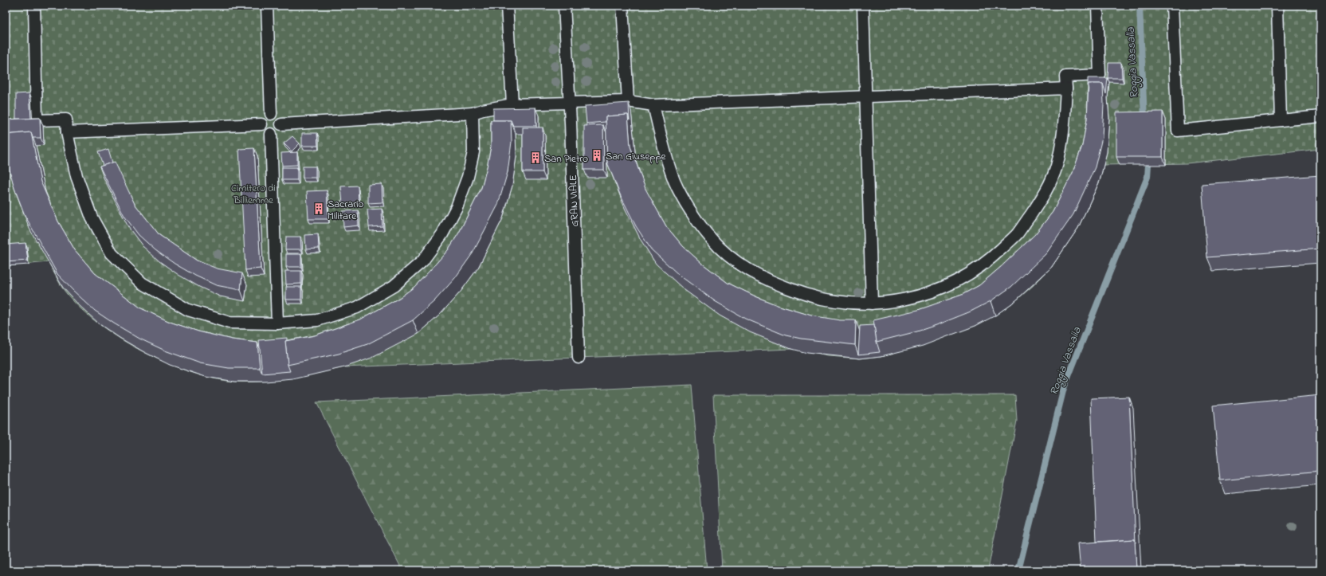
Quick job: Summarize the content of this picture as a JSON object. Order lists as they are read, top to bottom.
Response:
{
  "streets": {
    "lane": ["GRAN VIALE"]
  },
  "water": ["Roggia Vassalla"],
  "parks": ["Cimitero di Billiemme"],
  "places": {
    "building": ["San Giuseppe", "San Pietro", "Sacrario Militare"]
  }
}
